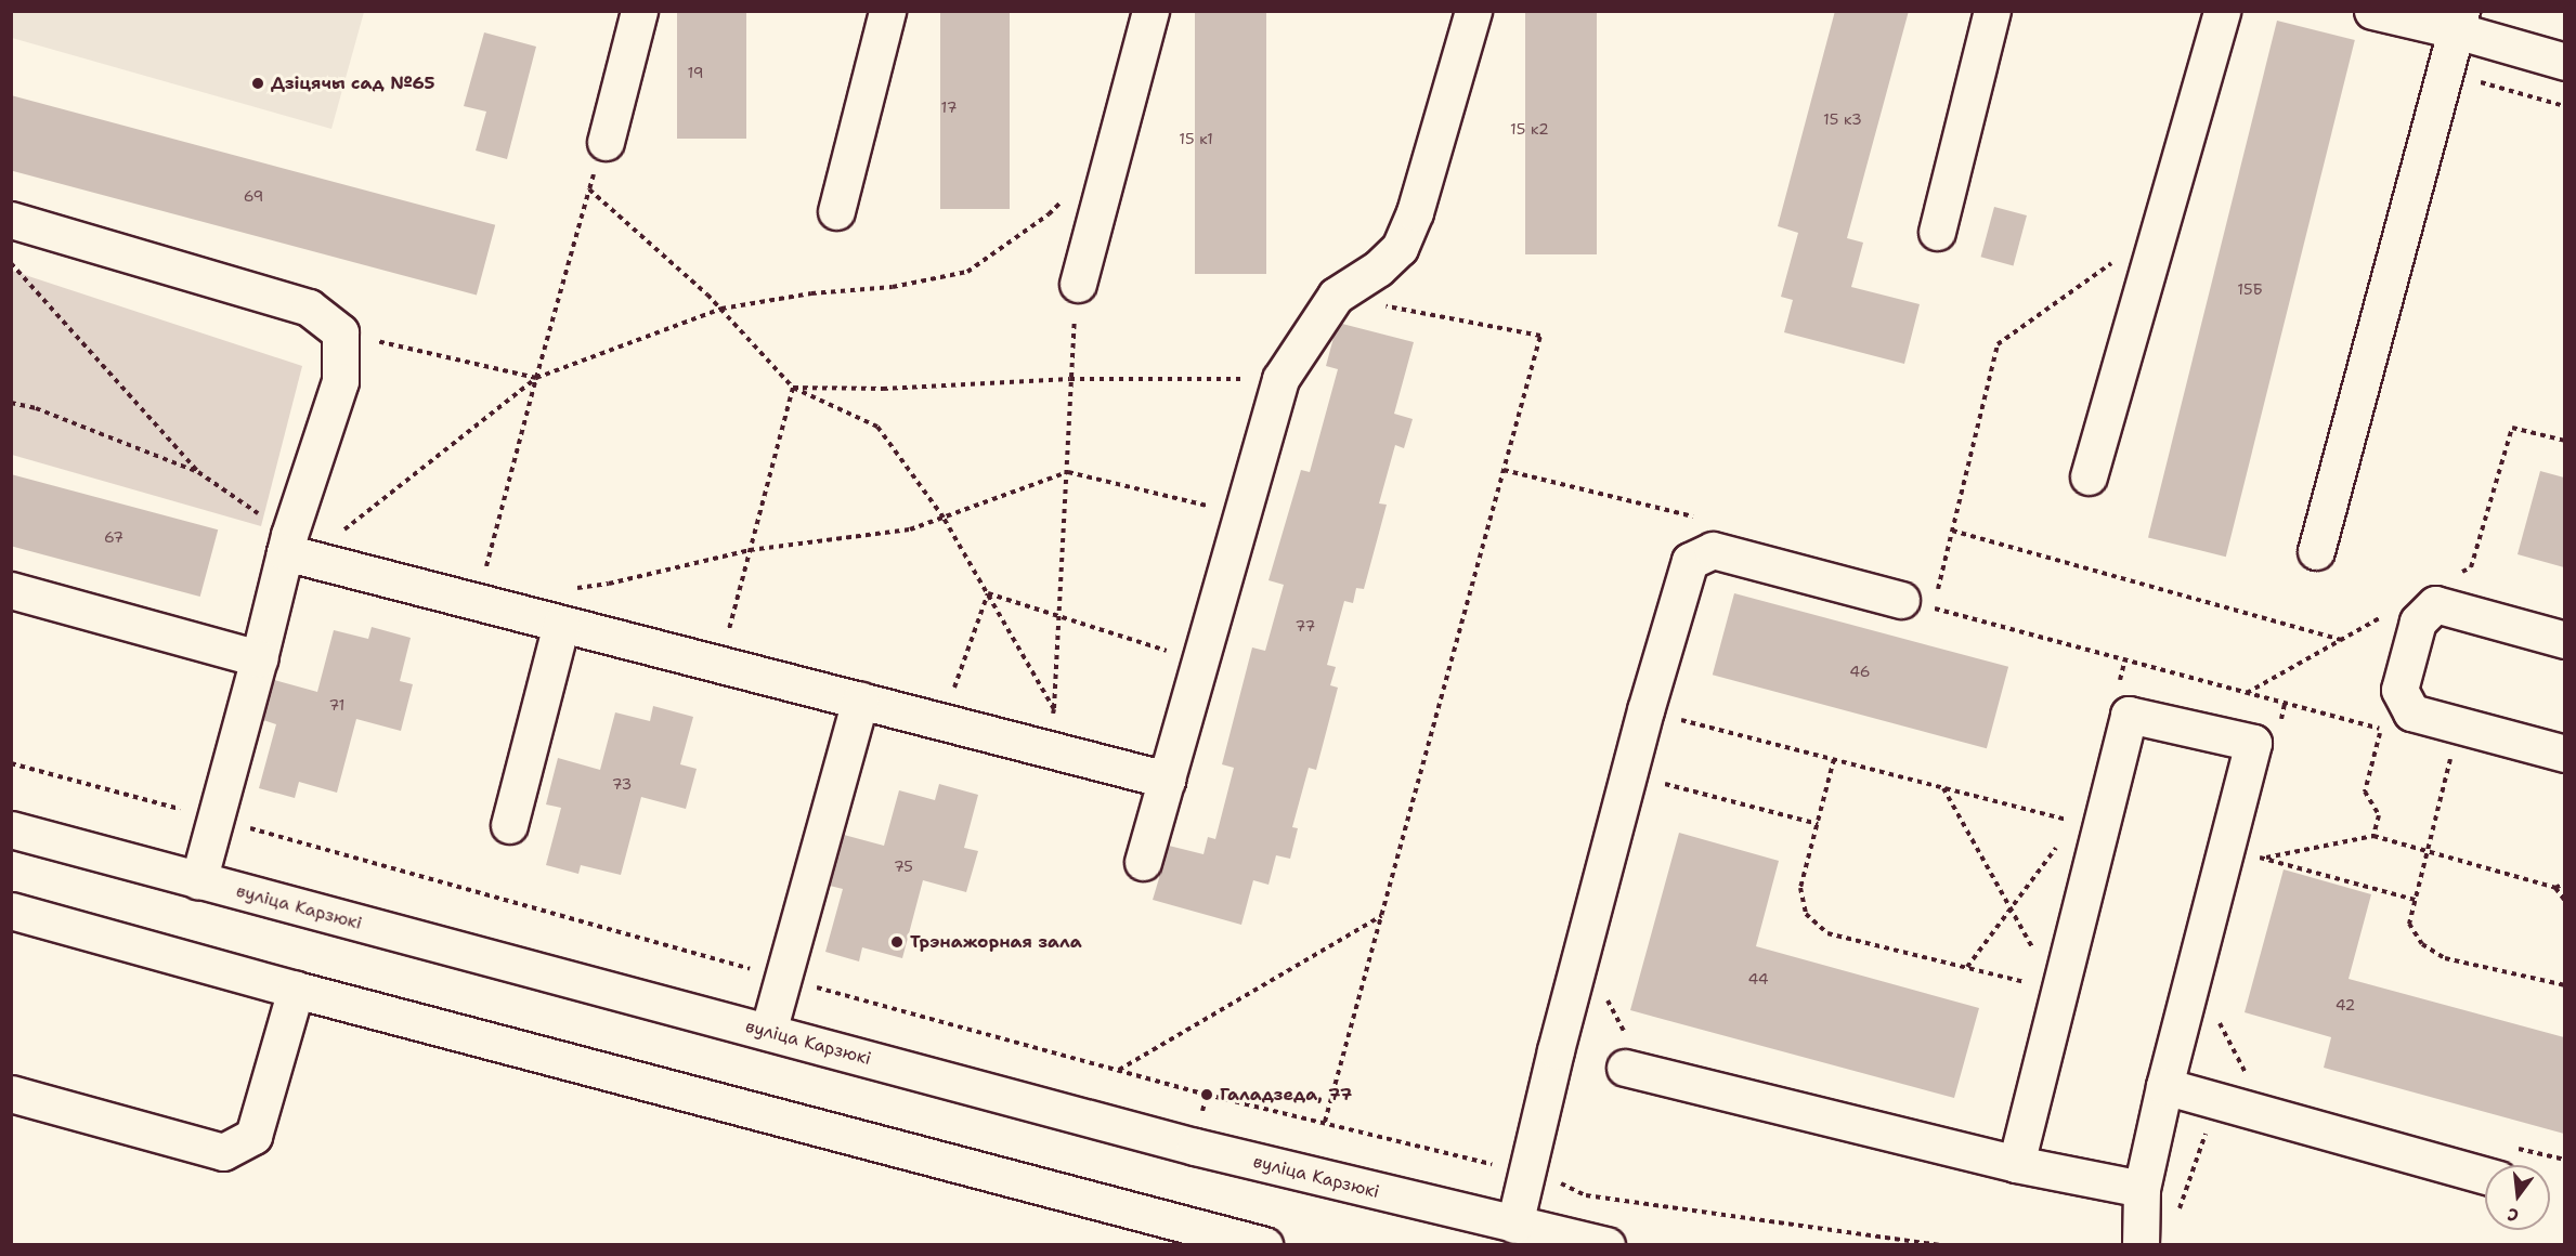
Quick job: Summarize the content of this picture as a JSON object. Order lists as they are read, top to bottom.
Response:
{
  "streets": {
    "street": ["вуліца Карзюкі"]
  },
  "places": ["Дзіцячы сад №65", "Трэнажорная зала", "Галадзеда, 77"],
  "house_numbers": [
    "19",
    "17",
    "15 к3",
    "15 к2",
    "15 к1",
    "69",
    "15Б",
    "67",
    "77",
    "46",
    "71",
    "73",
    "75",
    "44",
    "42"
  ],
  "north": "bottom"
}
